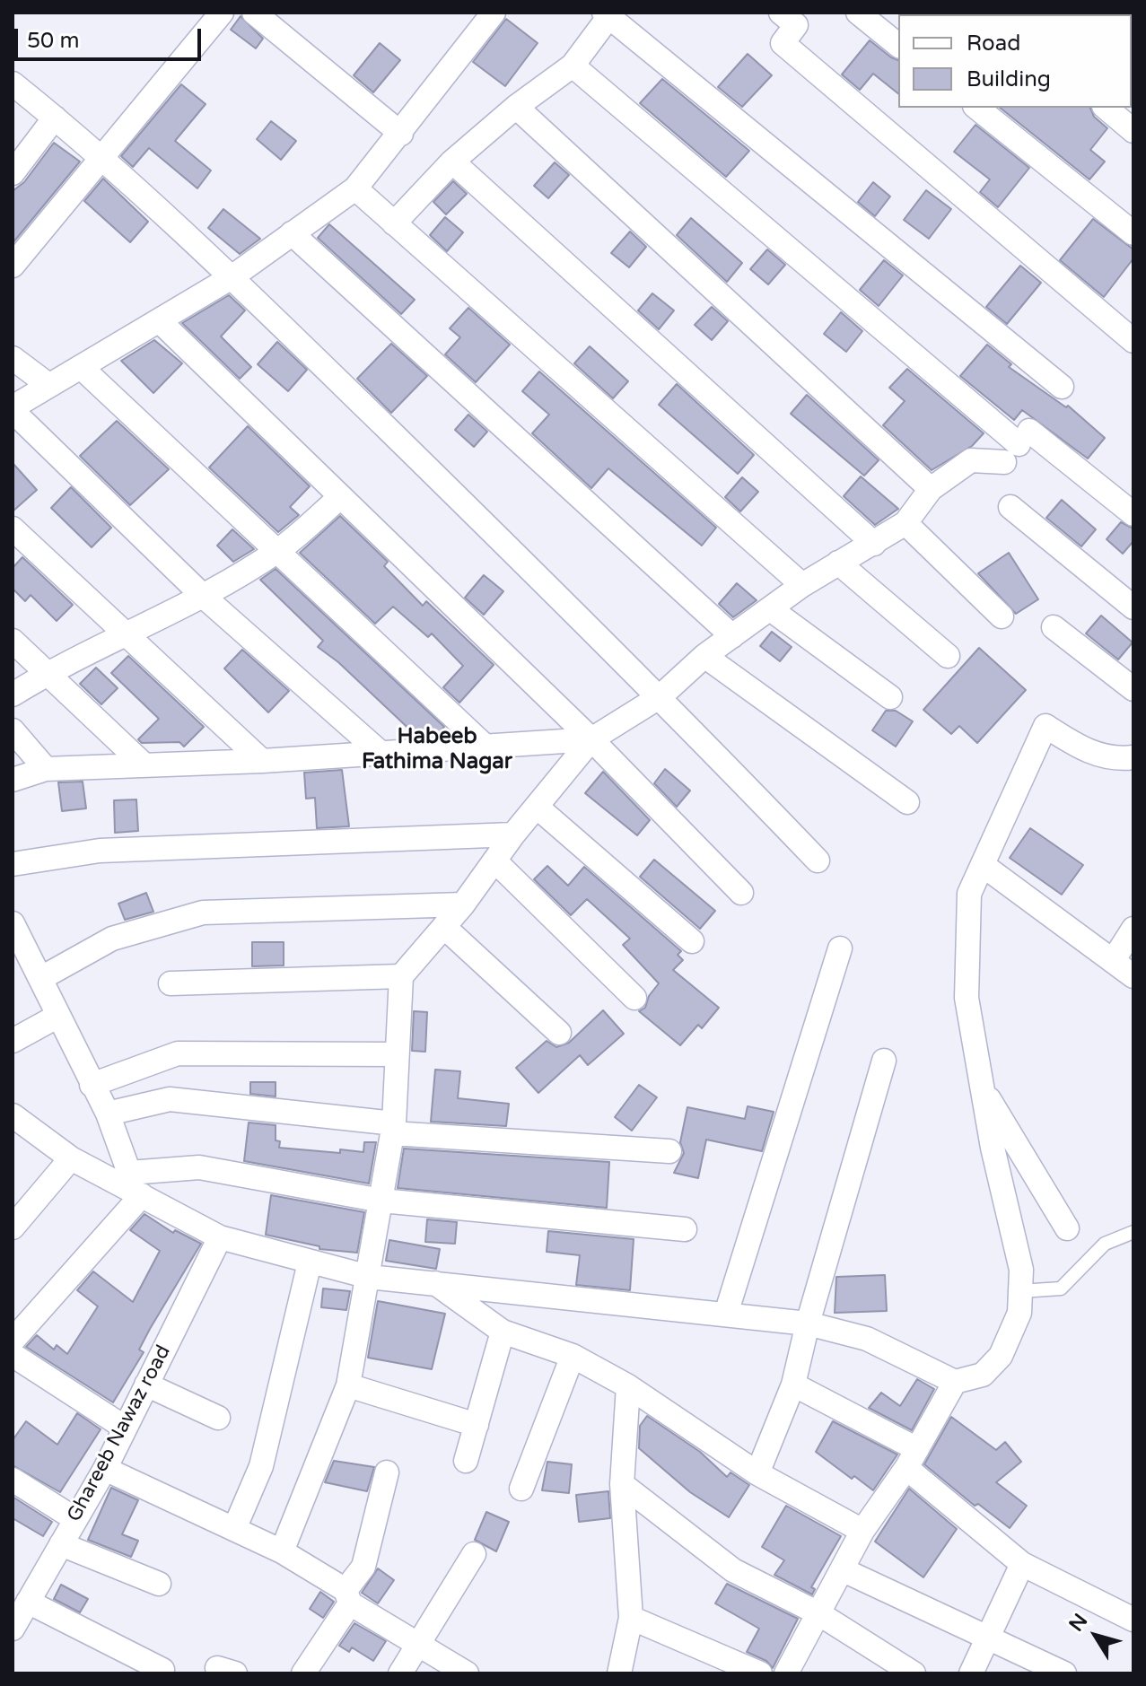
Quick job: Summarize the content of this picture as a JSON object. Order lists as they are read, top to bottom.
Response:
{
  "streets": {
    "street": ["Ghareeb Nawaz road"]
  },
  "districts": ["Habeeb Fathima Nagar"],
  "legend": ["Road", "Building"],
  "scale_bar": "50 m",
  "north": "top left"
}
